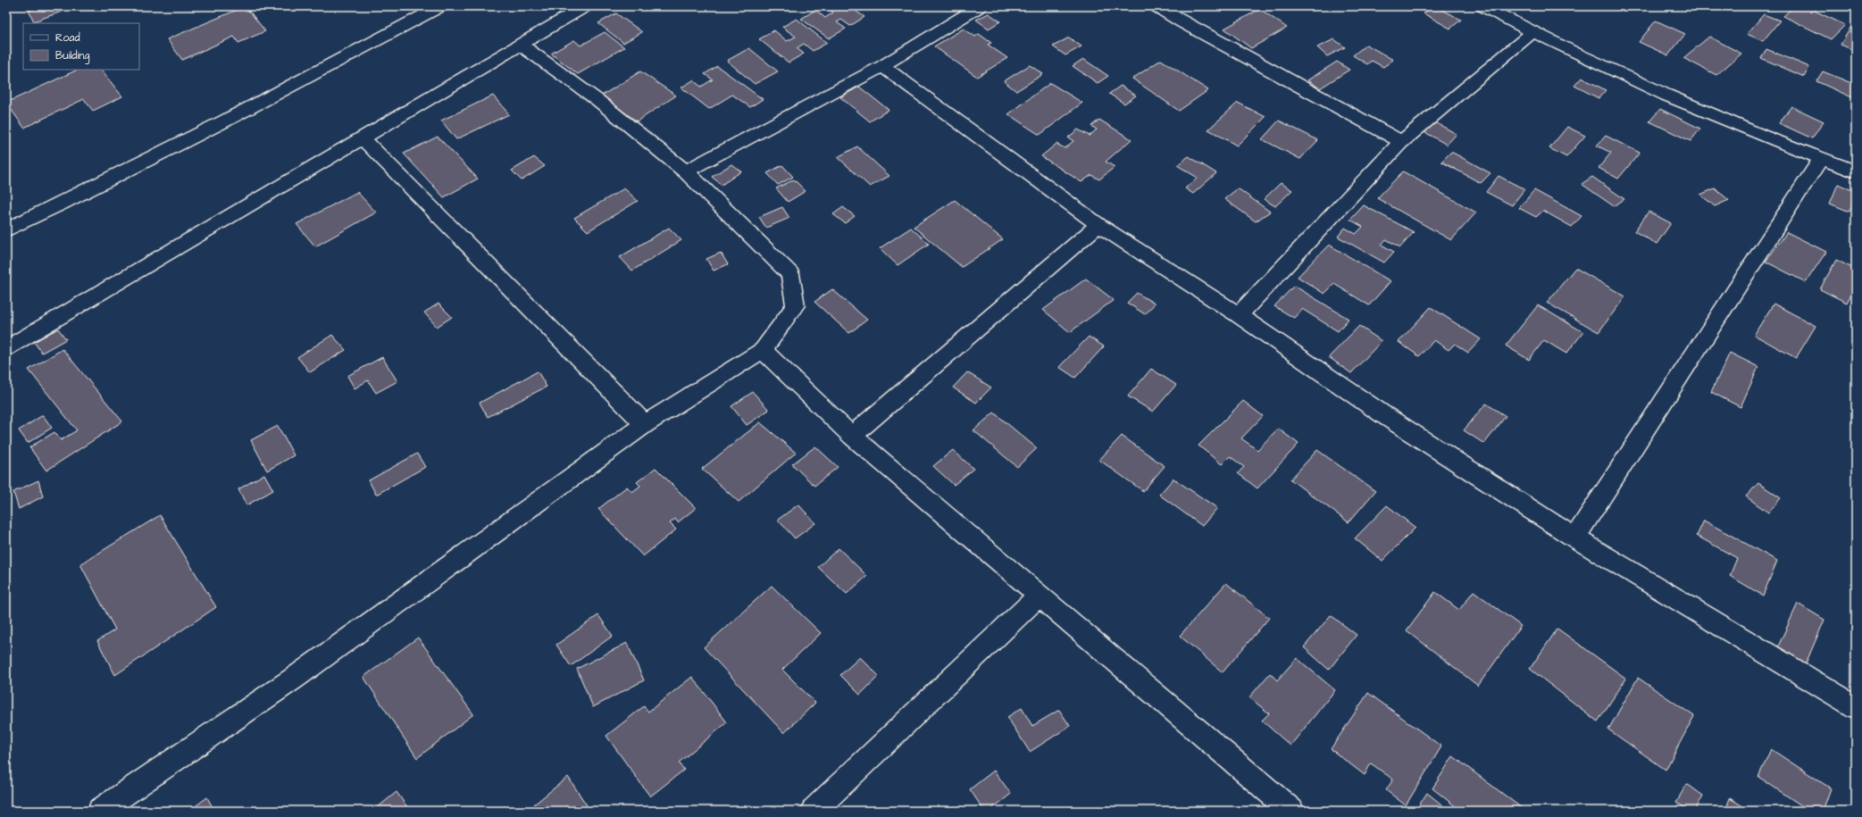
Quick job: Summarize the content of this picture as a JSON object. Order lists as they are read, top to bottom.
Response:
{
  "legend": ["Road", "Building"]
}
